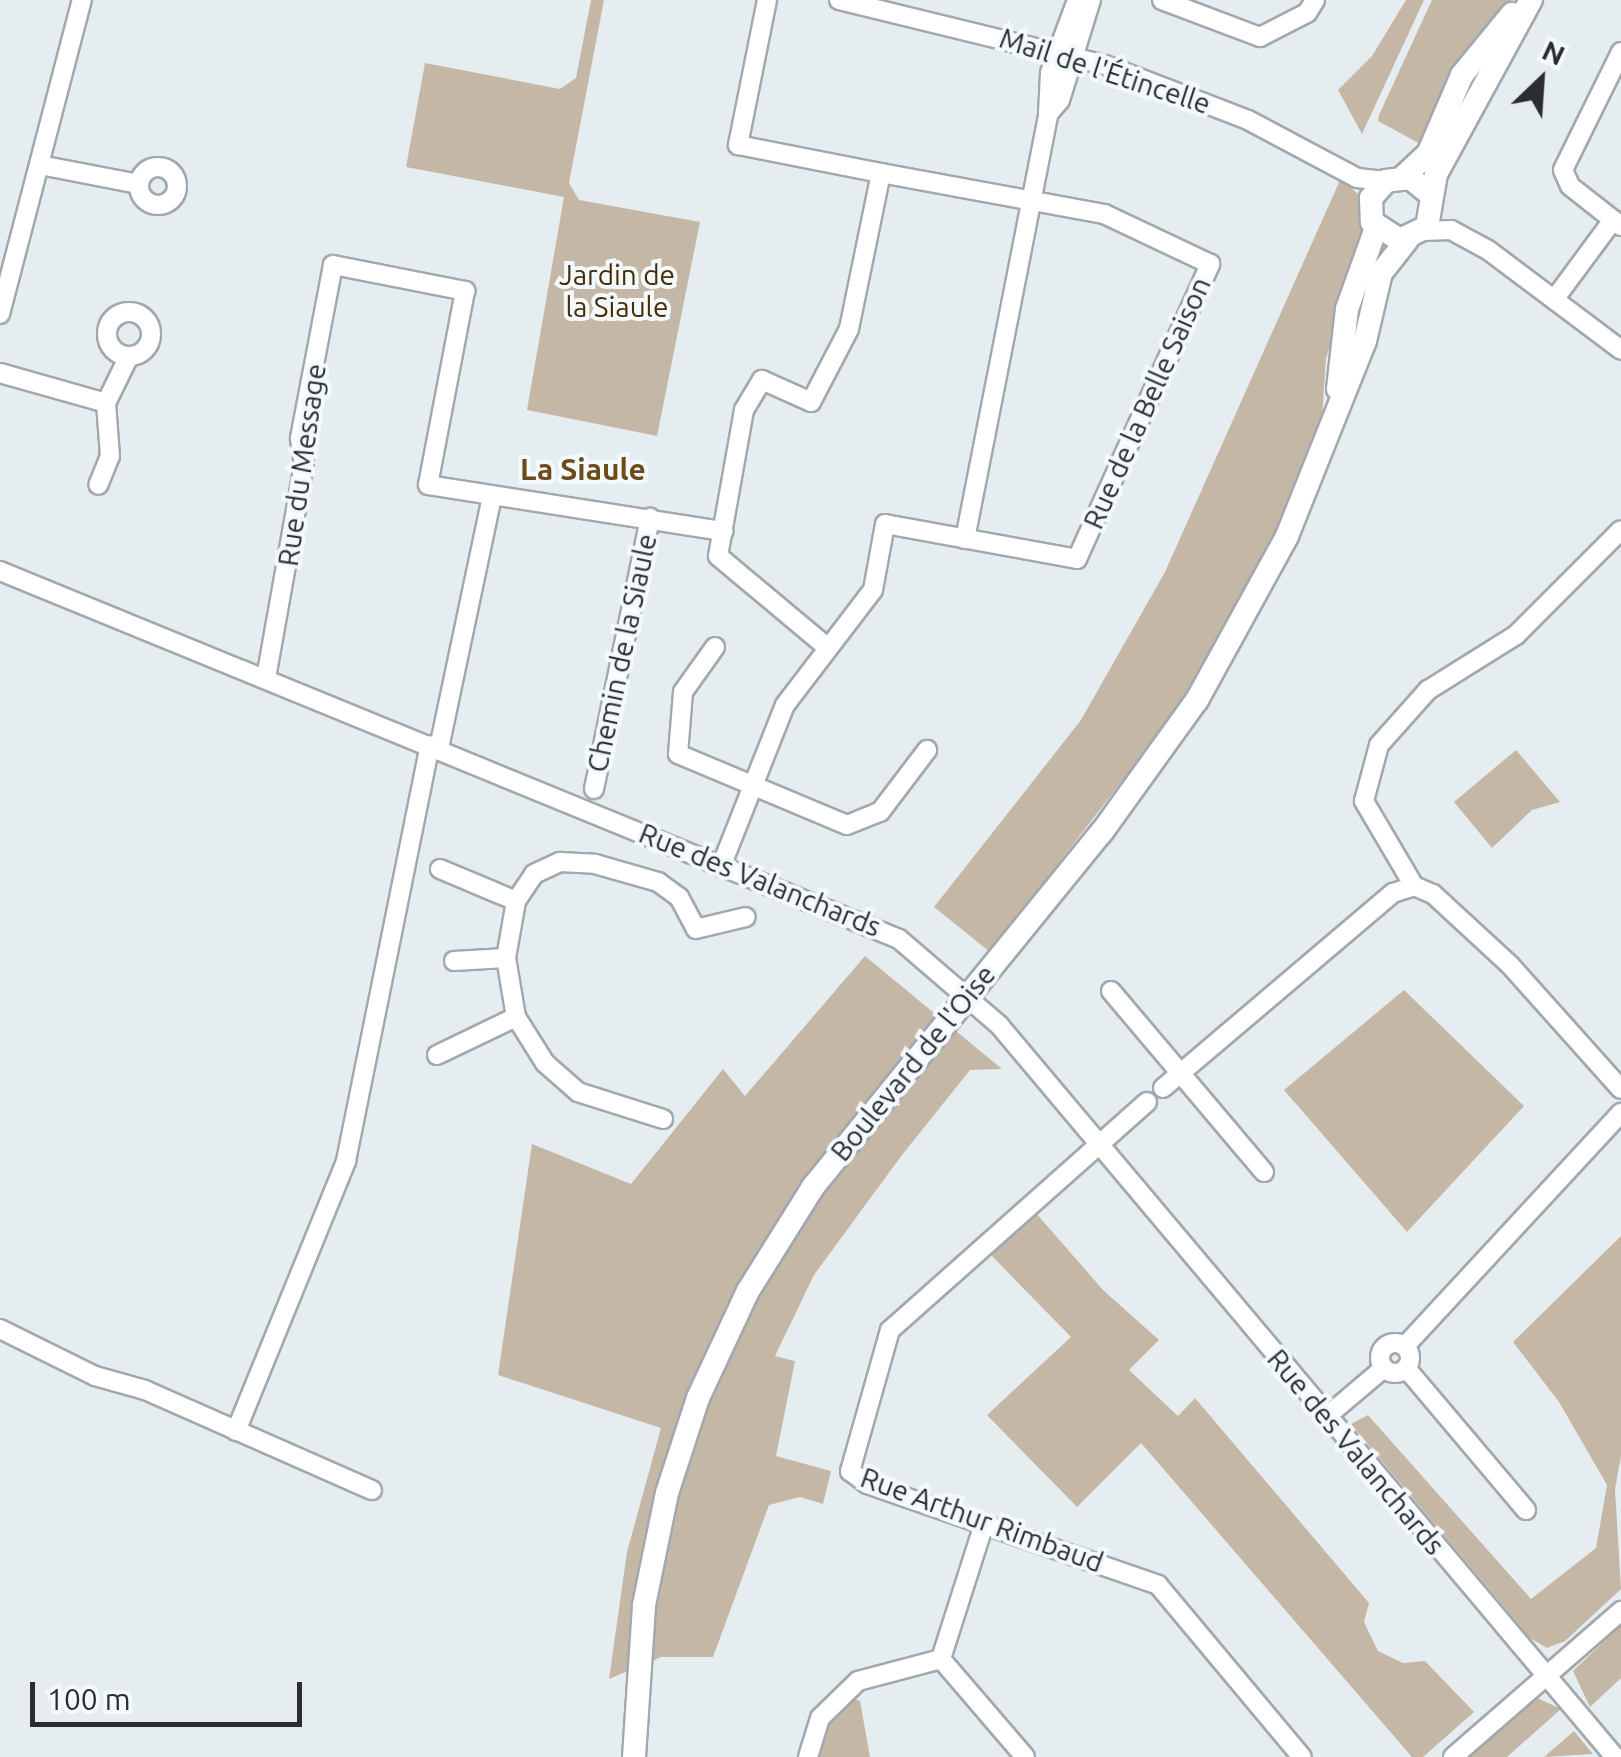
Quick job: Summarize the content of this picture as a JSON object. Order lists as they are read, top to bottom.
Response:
{
  "streets": {
    "main road": ["Boulevard de l'Oise"],
    "street": [
      "Mail de l'Étincelle",
      "Rue de la Belle Saison",
      "Rue du Message",
      "Chemin de la Siaule",
      "Rue des Valanchards",
      "Rue Arthur Rimbaud"
    ]
  },
  "crossings": [
    ["Rue de la Belle Saison", "Rue des Valanchards"],
    ["Rue du Message", "Rue des Valanchards"],
    ["Rue des Valanchards", "Boulevard de l'Oise"],
    ["Rue des Valanchards", "Rue Arthur Rimbaud"]
  ],
  "districts": ["La Siaule"],
  "parks": ["Jardin de la Siaule"],
  "scale_bar": "100 m",
  "north": "top right"
}
